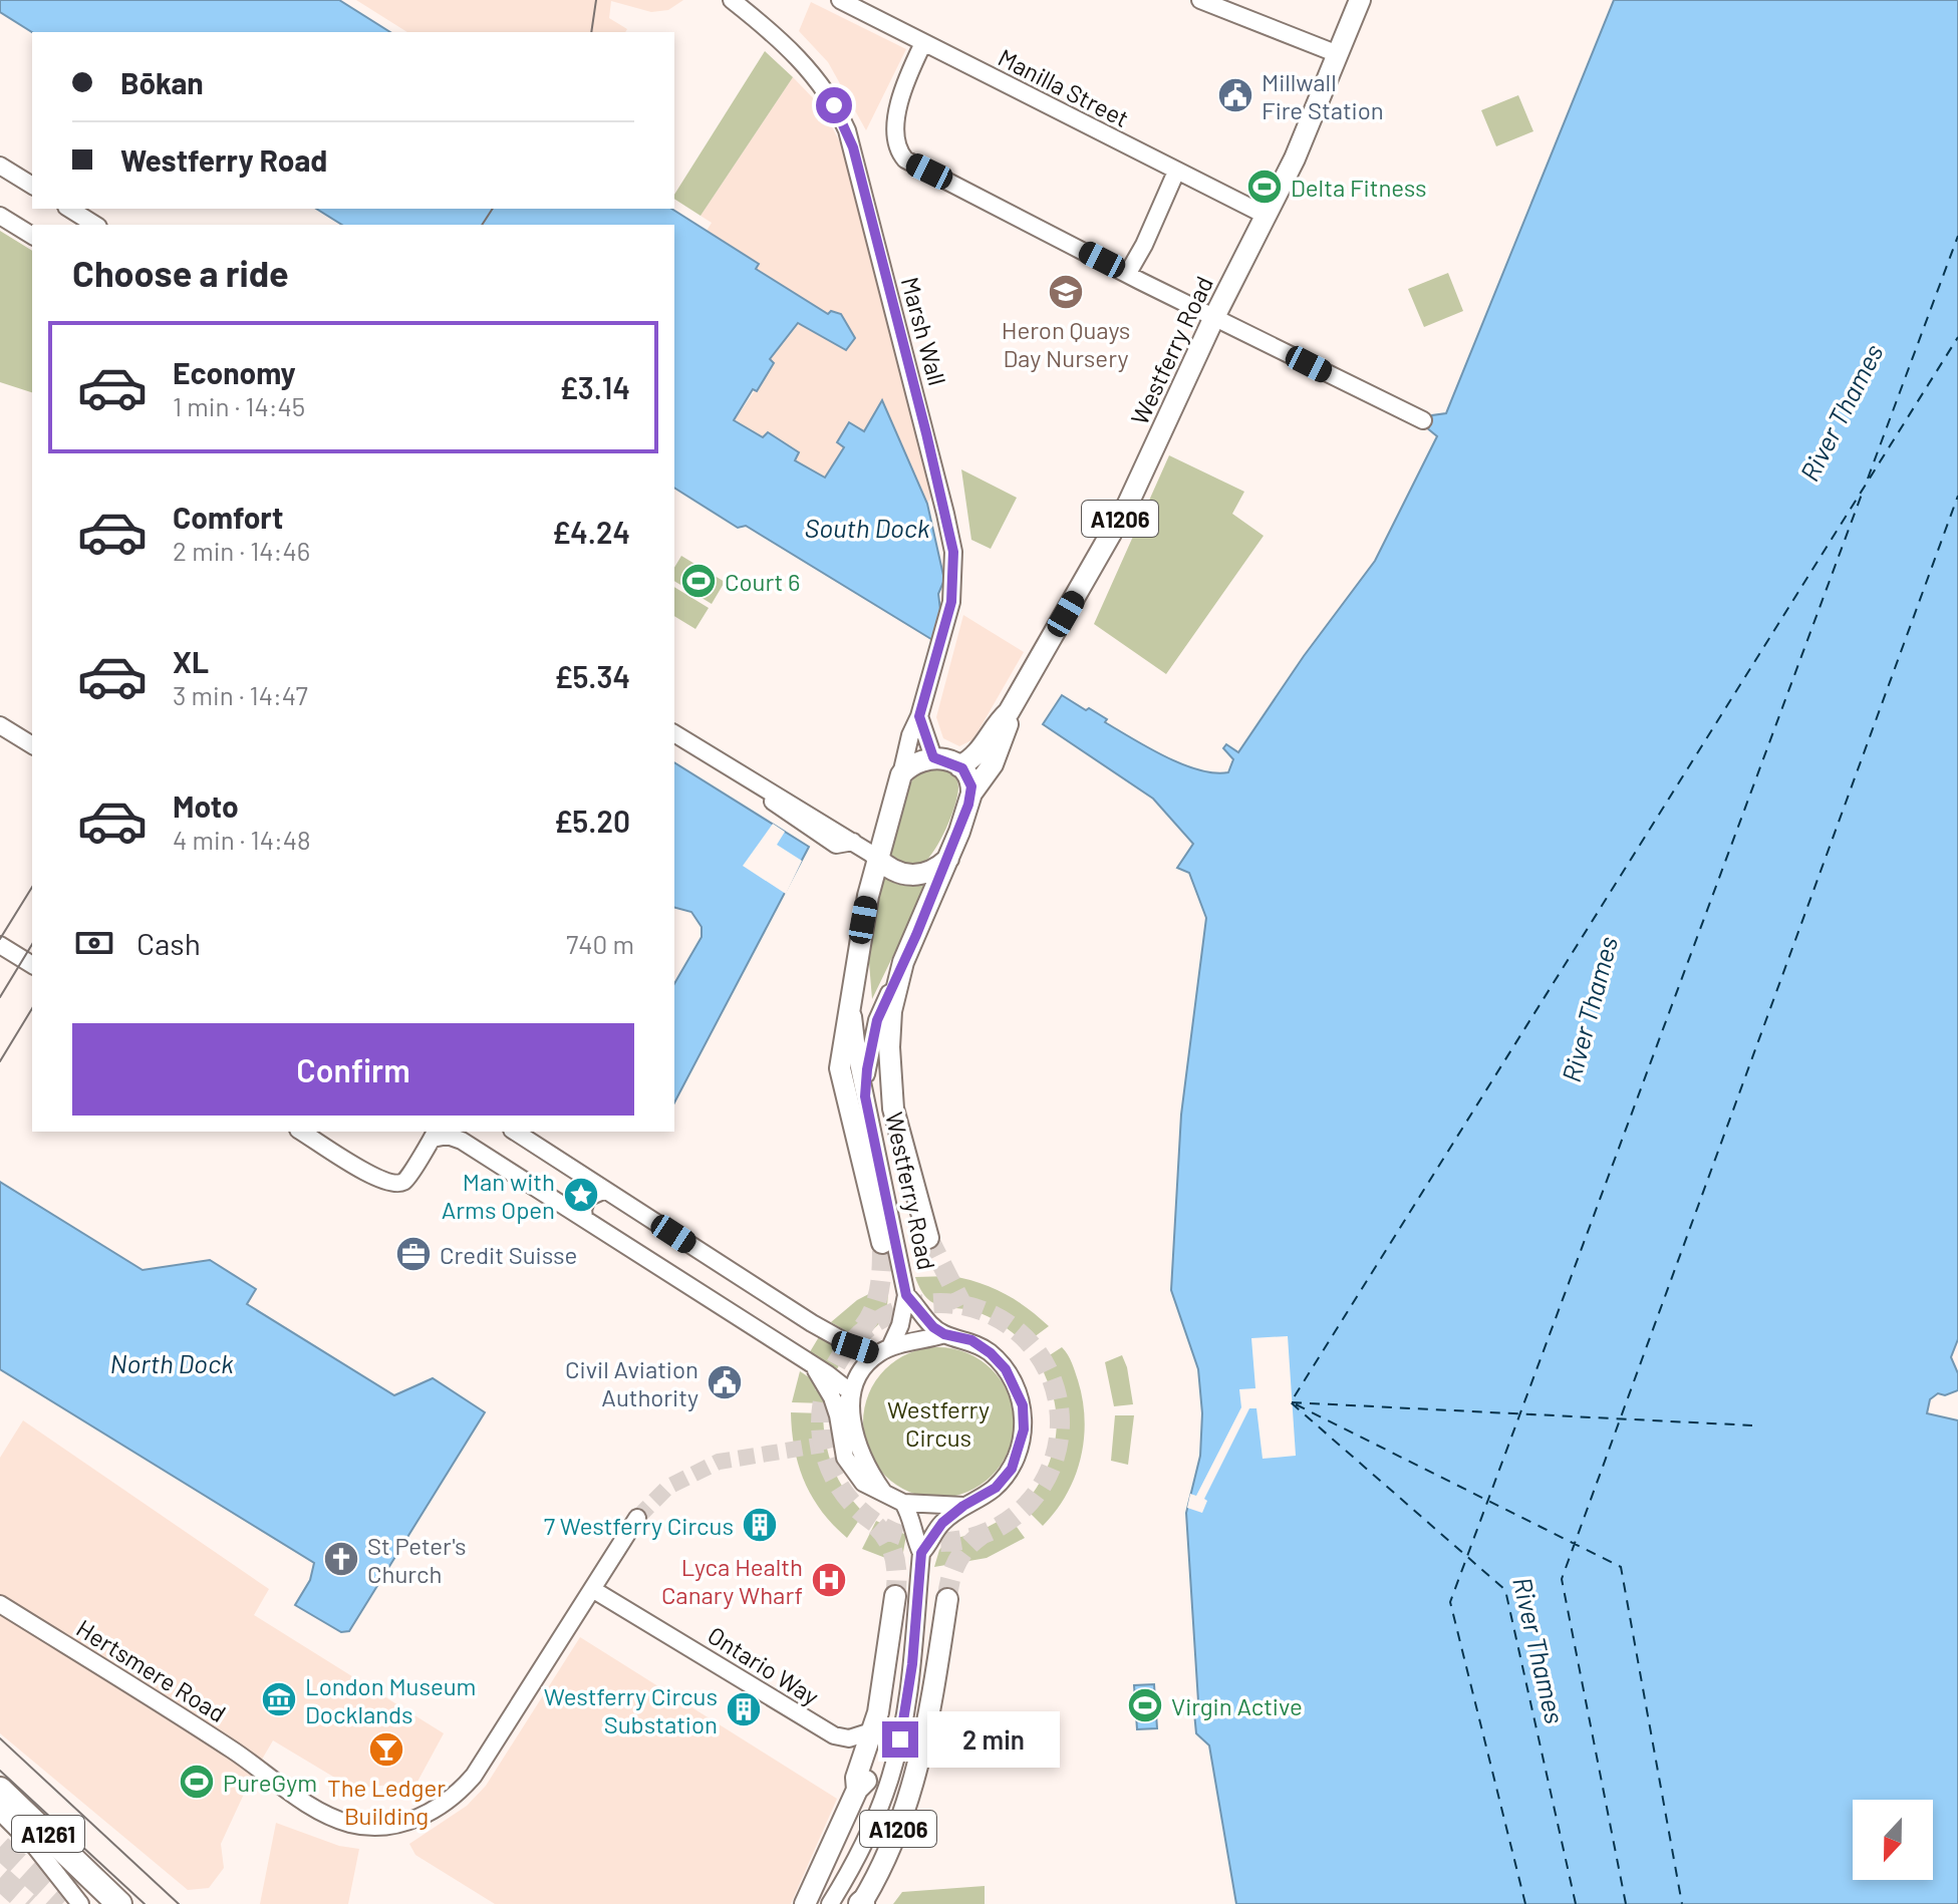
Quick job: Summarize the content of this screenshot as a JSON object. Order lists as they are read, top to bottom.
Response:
{
  "streets": {
    "highway": ["A1261"],
    "main road": ["Westferry Road", "A1206"],
    "street": [
      "Manilla Street",
      "Marsh Wall",
      "Ontario Way",
      "Hertsmere Road"
    ]
  },
  "crossings": [
    ["Manilla Street", "Westferry Road"],
    ["Marsh Wall", "Westferry Road"],
    ["A1206", "Ontario Way"],
    ["Ontario Way", "Hertsmere Road"]
  ],
  "water": ["River Thames", "South Dock", "North Dock"],
  "parks": ["Westferry Circus"],
  "places": {
    "public building": ["Millwall Fire Station", "Civil Aviation Authority"],
    "sports": [
      "Delta Fitness",
      "Court 6",
      "Virgin Active",
      "PureGym"
    ],
    "school or university": ["Heron Quays Day Nursery"],
    "place": ["Man with Arms Open"],
    "office": ["Credit Suisse"],
    "building": ["7 Westferry Circus", "Westferry Circus Substation"],
    "church": ["St Peter's Church"],
    "hospital": ["Lyca Health Canary Wharf"],
    "museum": ["London Museum Docklands"],
    "bar": ["The Ledger Building"]
  },
  "north": "bottom",
  "page": {
    "banner": ["Bōkan", "Westferry Road"],
    "heading": "Choose a ride",
    "list": [
      {
        "name": "Economy",
        "note": "1 min · 14:45",
        "value": "£3.14"
      },
      {
        "name": "Comfort",
        "note": "2 min · 14:46",
        "value": "£4.24"
      },
      {
        "name": "XL",
        "note": "3 min · 14:47",
        "value": "£5.34"
      },
      {
        "name": "Moto",
        "note": "4 min · 14:48",
        "value": "£5.20"
      }
    ],
    "pay": ["Cash", "740 m"],
    "buttons": "Confirm",
    "bubble": "2 min"
  }
}
